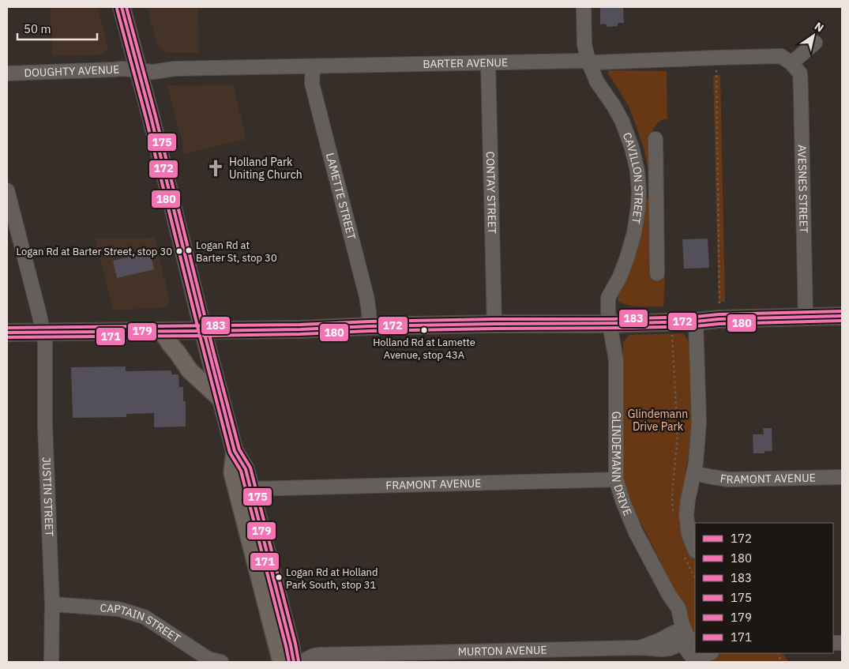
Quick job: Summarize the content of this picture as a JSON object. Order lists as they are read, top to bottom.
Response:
{
  "streets": {
    "street": [
      "BARTER AVENUE",
      "DOUGHTY AVENUE",
      "CAVILLON STREET",
      "AVESNES STREET",
      "CONTAY STREET",
      "LAMETTE STREET",
      "GLINDEMANN DRIVE",
      "FRAMONT AVENUE",
      "JUSTIN STREET",
      "CAPTAIN STREET",
      "MURTON AVENUE"
    ]
  },
  "crossings": [
    ["BARTER AVENUE", "DOUGHTY AVENUE"],
    ["BARTER AVENUE", "CAVILLON STREET"],
    ["BARTER AVENUE", "AVESNES STREET"],
    ["BARTER AVENUE", "CONTAY STREET"],
    ["BARTER AVENUE", "LAMETTE STREET"],
    ["CAVILLON STREET", "GLINDEMANN DRIVE"],
    ["GLINDEMANN DRIVE", "FRAMONT AVENUE"],
    ["GLINDEMANN DRIVE", "MURTON AVENUE"],
    ["JUSTIN STREET", "CAPTAIN STREET"]
  ],
  "parks": ["Glindemann Drive Park"],
  "places": {
    "church": ["Holland Park Uniting Church"],
    "other": [
      "Logan Rd at Barter St, stop 30",
      "Logan Rd at Barter Street, stop 30",
      "Holland Rd at Lamette Avenue, stop 43A",
      "Logan Rd at Holland Park South, stop 31"
    ]
  },
  "lines": [
    "transit line 172",
    "transit line 175",
    "transit line 180",
    "transit line 183",
    "transit line 179",
    "transit line 171"
  ],
  "legend": [
    "172",
    "180",
    "183",
    "175",
    "179",
    "171"
  ],
  "scale_bar": "50 m",
  "north": "top right"
}
